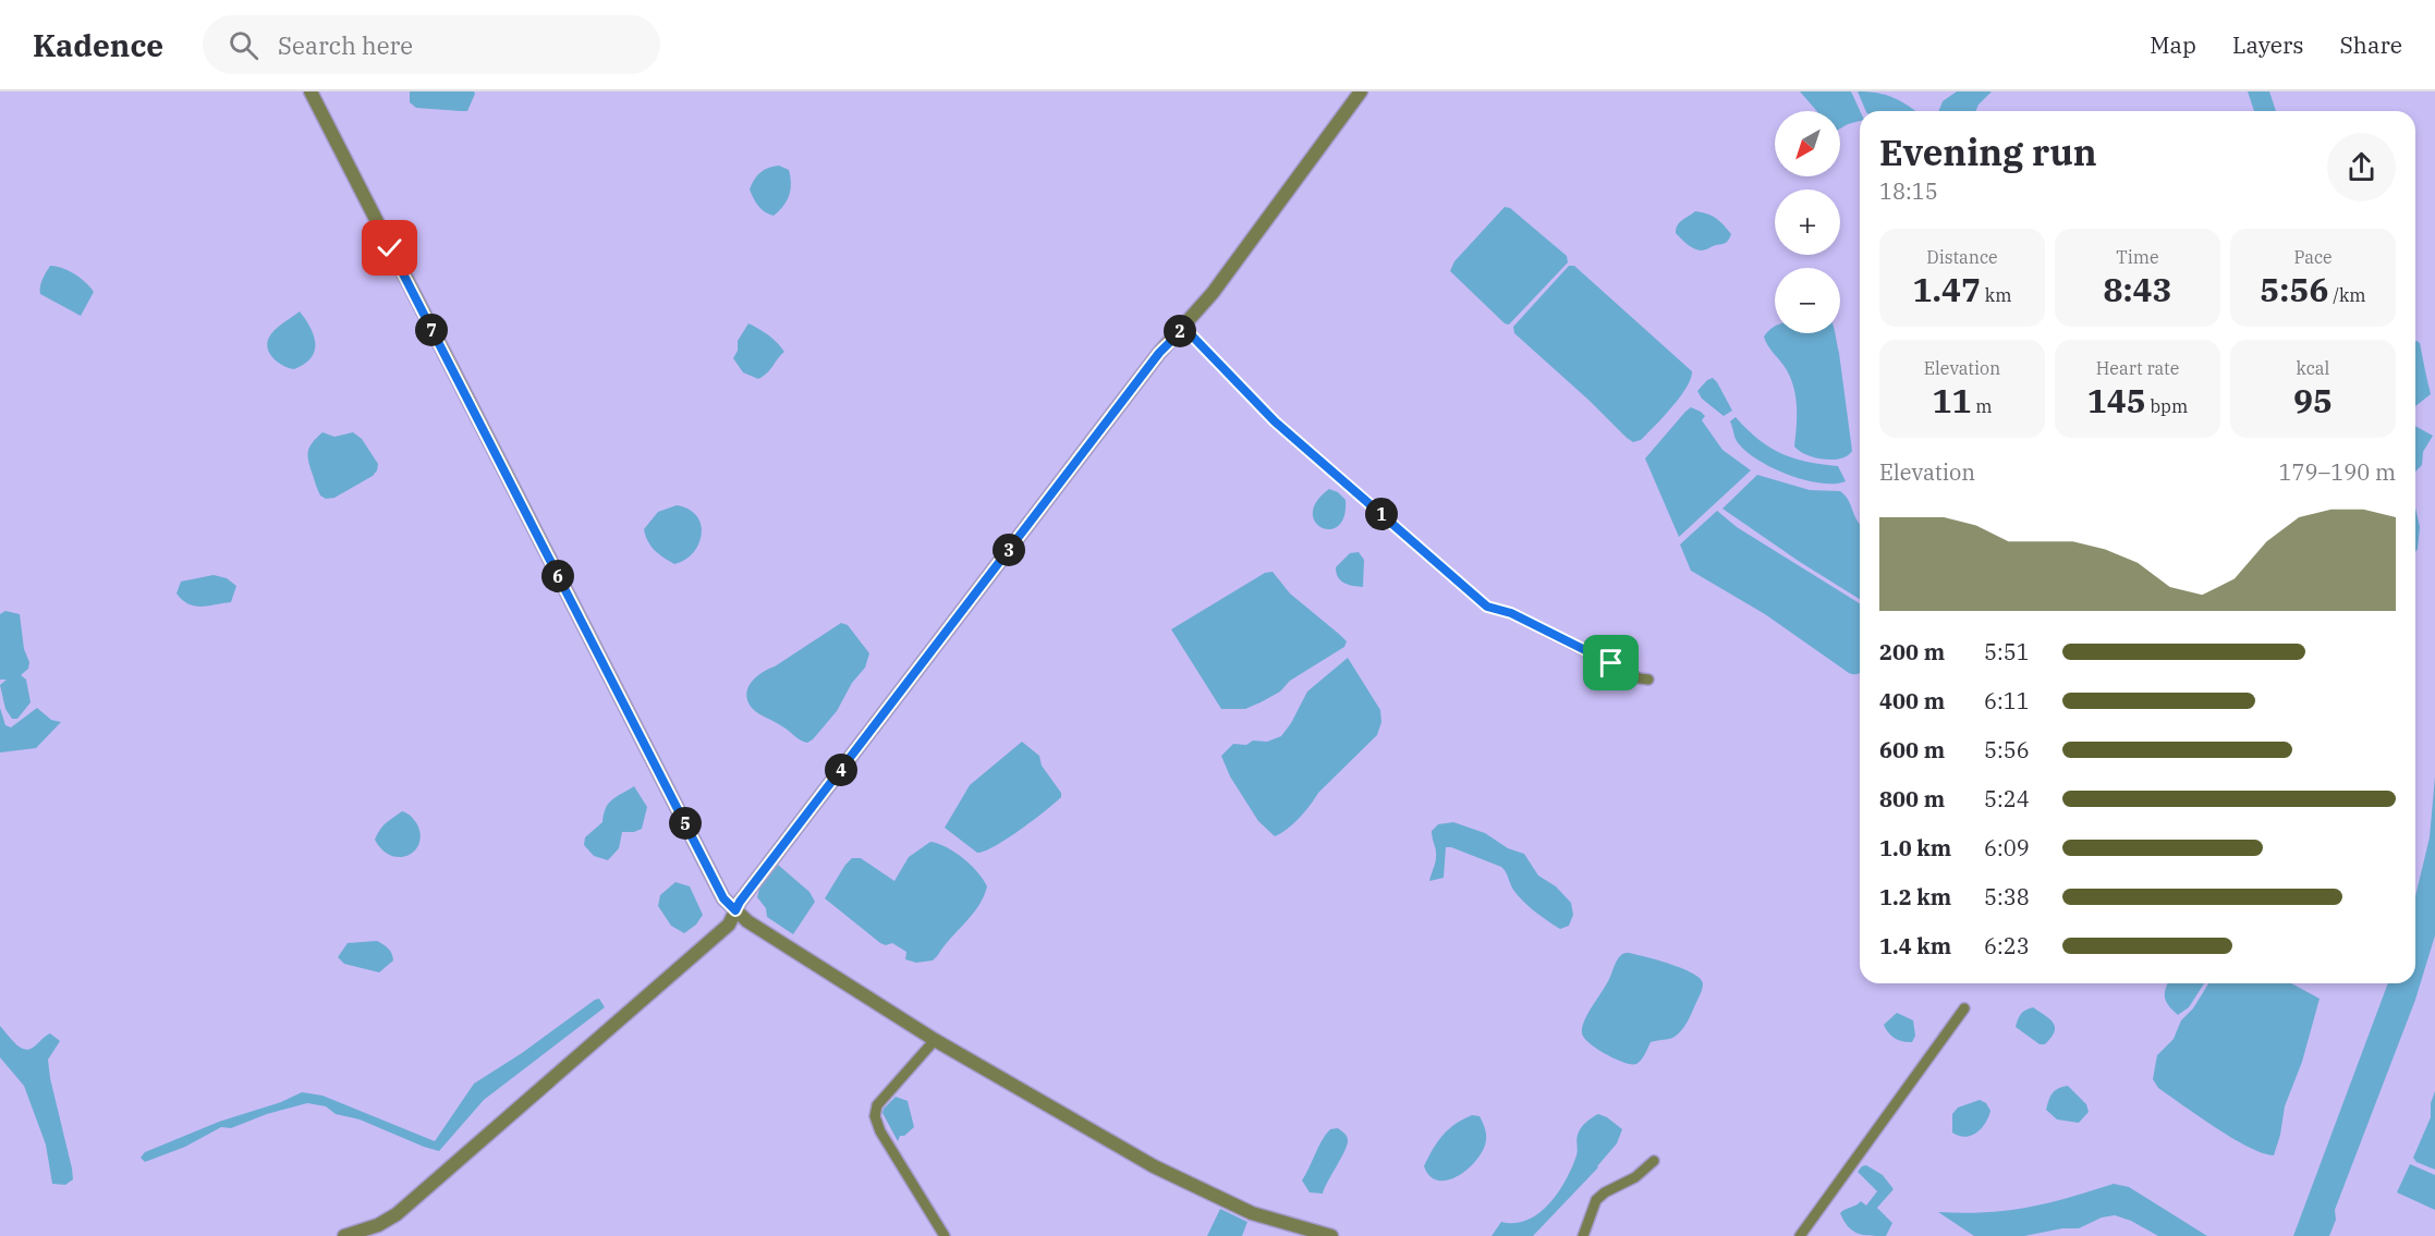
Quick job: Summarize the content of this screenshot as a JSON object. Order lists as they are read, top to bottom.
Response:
{
  "north": "bottom left",
  "page": {
    "header": "Kadence",
    "search": "Search here",
    "nav": ["Map", "Layers", "Share"],
    "map_buttons": ["+", "−"],
    "heading": ["Evening run", "18:15"],
    "stats": [
      ["Distance", "1.47 km"],
      ["Time", "8:43"],
      ["Pace", "5:56 /km"],
      ["Elevation", "11 m"],
      ["Heart rate", "145 bpm"],
      ["kcal", "95"]
    ],
    "pins": [
      "7",
      "2",
      "1",
      "3",
      "6",
      "4",
      "5"
    ],
    "chart": ["Elevation", "179–190 m"],
    "list": [
      {
        "name": "200 m",
        "note": "5:51"
      },
      {
        "name": "400 m",
        "note": "6:11"
      },
      {
        "name": "600 m",
        "note": "5:56"
      },
      {
        "name": "800 m",
        "note": "5:24"
      },
      {
        "name": "1.0 km",
        "note": "6:09"
      },
      {
        "name": "1.2 km",
        "note": "5:38"
      },
      {
        "name": "1.4 km",
        "note": "6:23"
      }
    ]
  }
}
